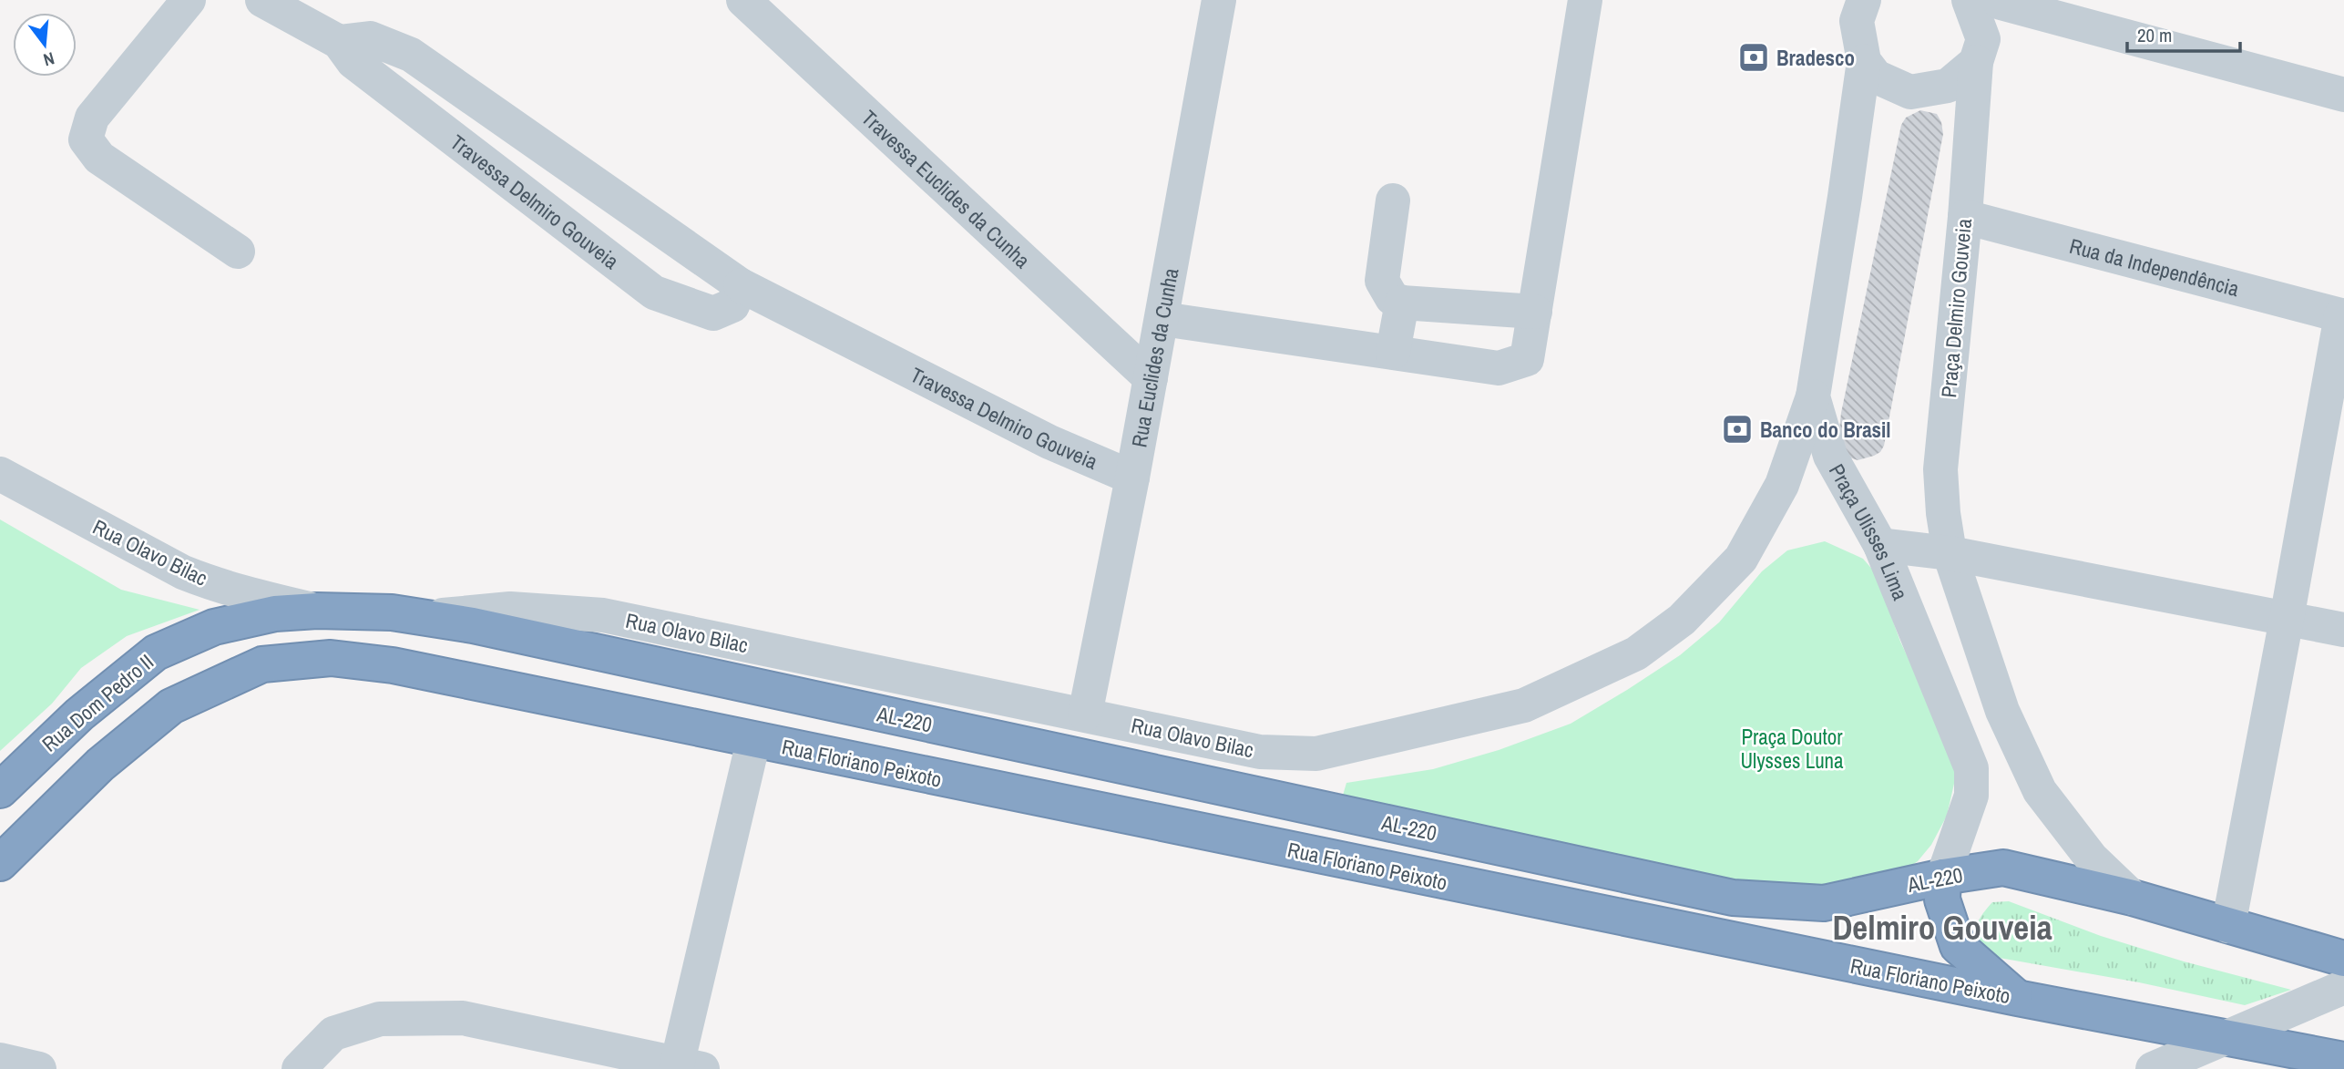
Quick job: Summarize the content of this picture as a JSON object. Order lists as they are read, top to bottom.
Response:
{
  "streets": {
    "highway": [
      "Rua Olavo Bilac",
      "Rua Dom Pedro II",
      "AL-220",
      "Rua Floriano Peixoto"
    ],
    "street": [
      "Travessa Euclides da Cunha",
      "Travessa Delmiro Gouveia",
      "Rua da Independência",
      "Praça Delmiro Gouveia",
      "Rua Euclides da Cunha",
      "Praça Ulisses Lima"
    ]
  },
  "crossings": [
    ["Travessa Euclides da Cunha", "Rua Euclides da Cunha"],
    ["Travessa Delmiro Gouveia", "Rua Euclides da Cunha"],
    ["Rua da Independência", "Praça Delmiro Gouveia"],
    ["Rua Euclides da Cunha", "Rua Olavo Bilac"],
    ["Praça Ulisses Lima", "Rua Olavo Bilac"],
    ["Praça Ulisses Lima", "AL-220"],
    ["Rua Olavo Bilac", "Rua Dom Pedro II"],
    ["Rua Olavo Bilac", "AL-220"]
  ],
  "districts": ["Delmiro Gouveia"],
  "parks": ["Praça Doutor Ulysses Luna"],
  "places": {
    "bank": ["Bradesco", "Banco do Brasil"]
  },
  "scale_bar": "20 m",
  "north": "bottom"
}
